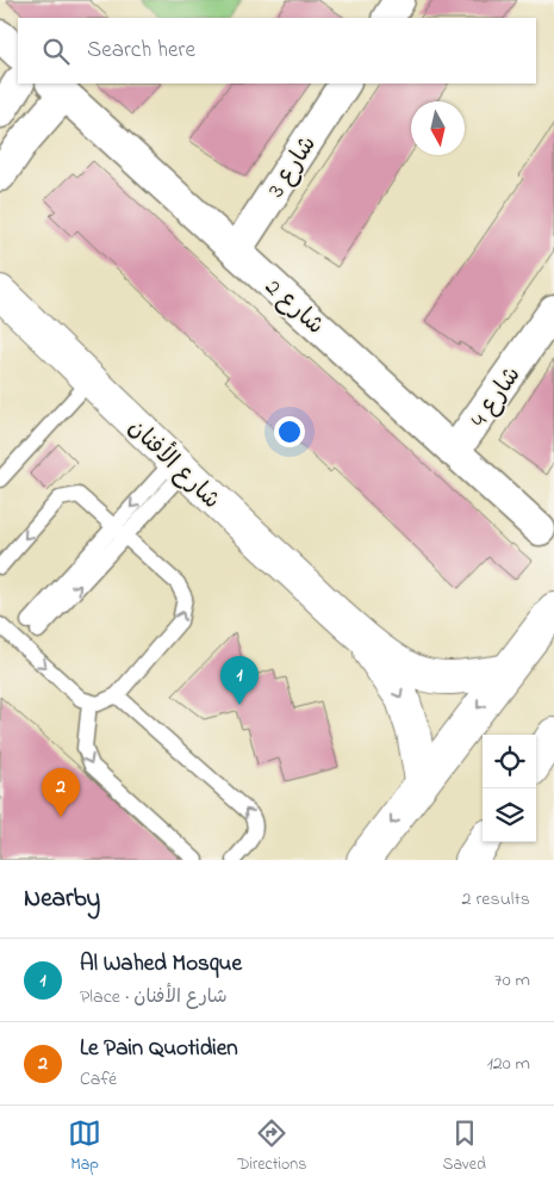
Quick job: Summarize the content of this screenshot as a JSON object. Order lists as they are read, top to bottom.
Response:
{
  "streets": {
    "street": [
      "شارع 3",
      "شارع 2",
      "شارع 4",
      "شارع الأفنان"
    ]
  },
  "crossings": [
    ["شارع 3", "شارع 2"],
    ["شارع 2", "شارع 4"]
  ],
  "north": "bottom",
  "page": {
    "search": "Search here",
    "pins": ["1", "2"],
    "heading": ["Nearby", "2 results"],
    "list": [
      {
        "mark": "1",
        "name": "Al Wahed Mosque",
        "note": "Place · شارع الأفنان",
        "value": "70 m"
      },
      {
        "mark": "2",
        "name": "Le Pain Quotidien",
        "note": "Café",
        "value": "120 m"
      }
    ],
    "nav": ["Map", "Directions", "Saved"]
  }
}
